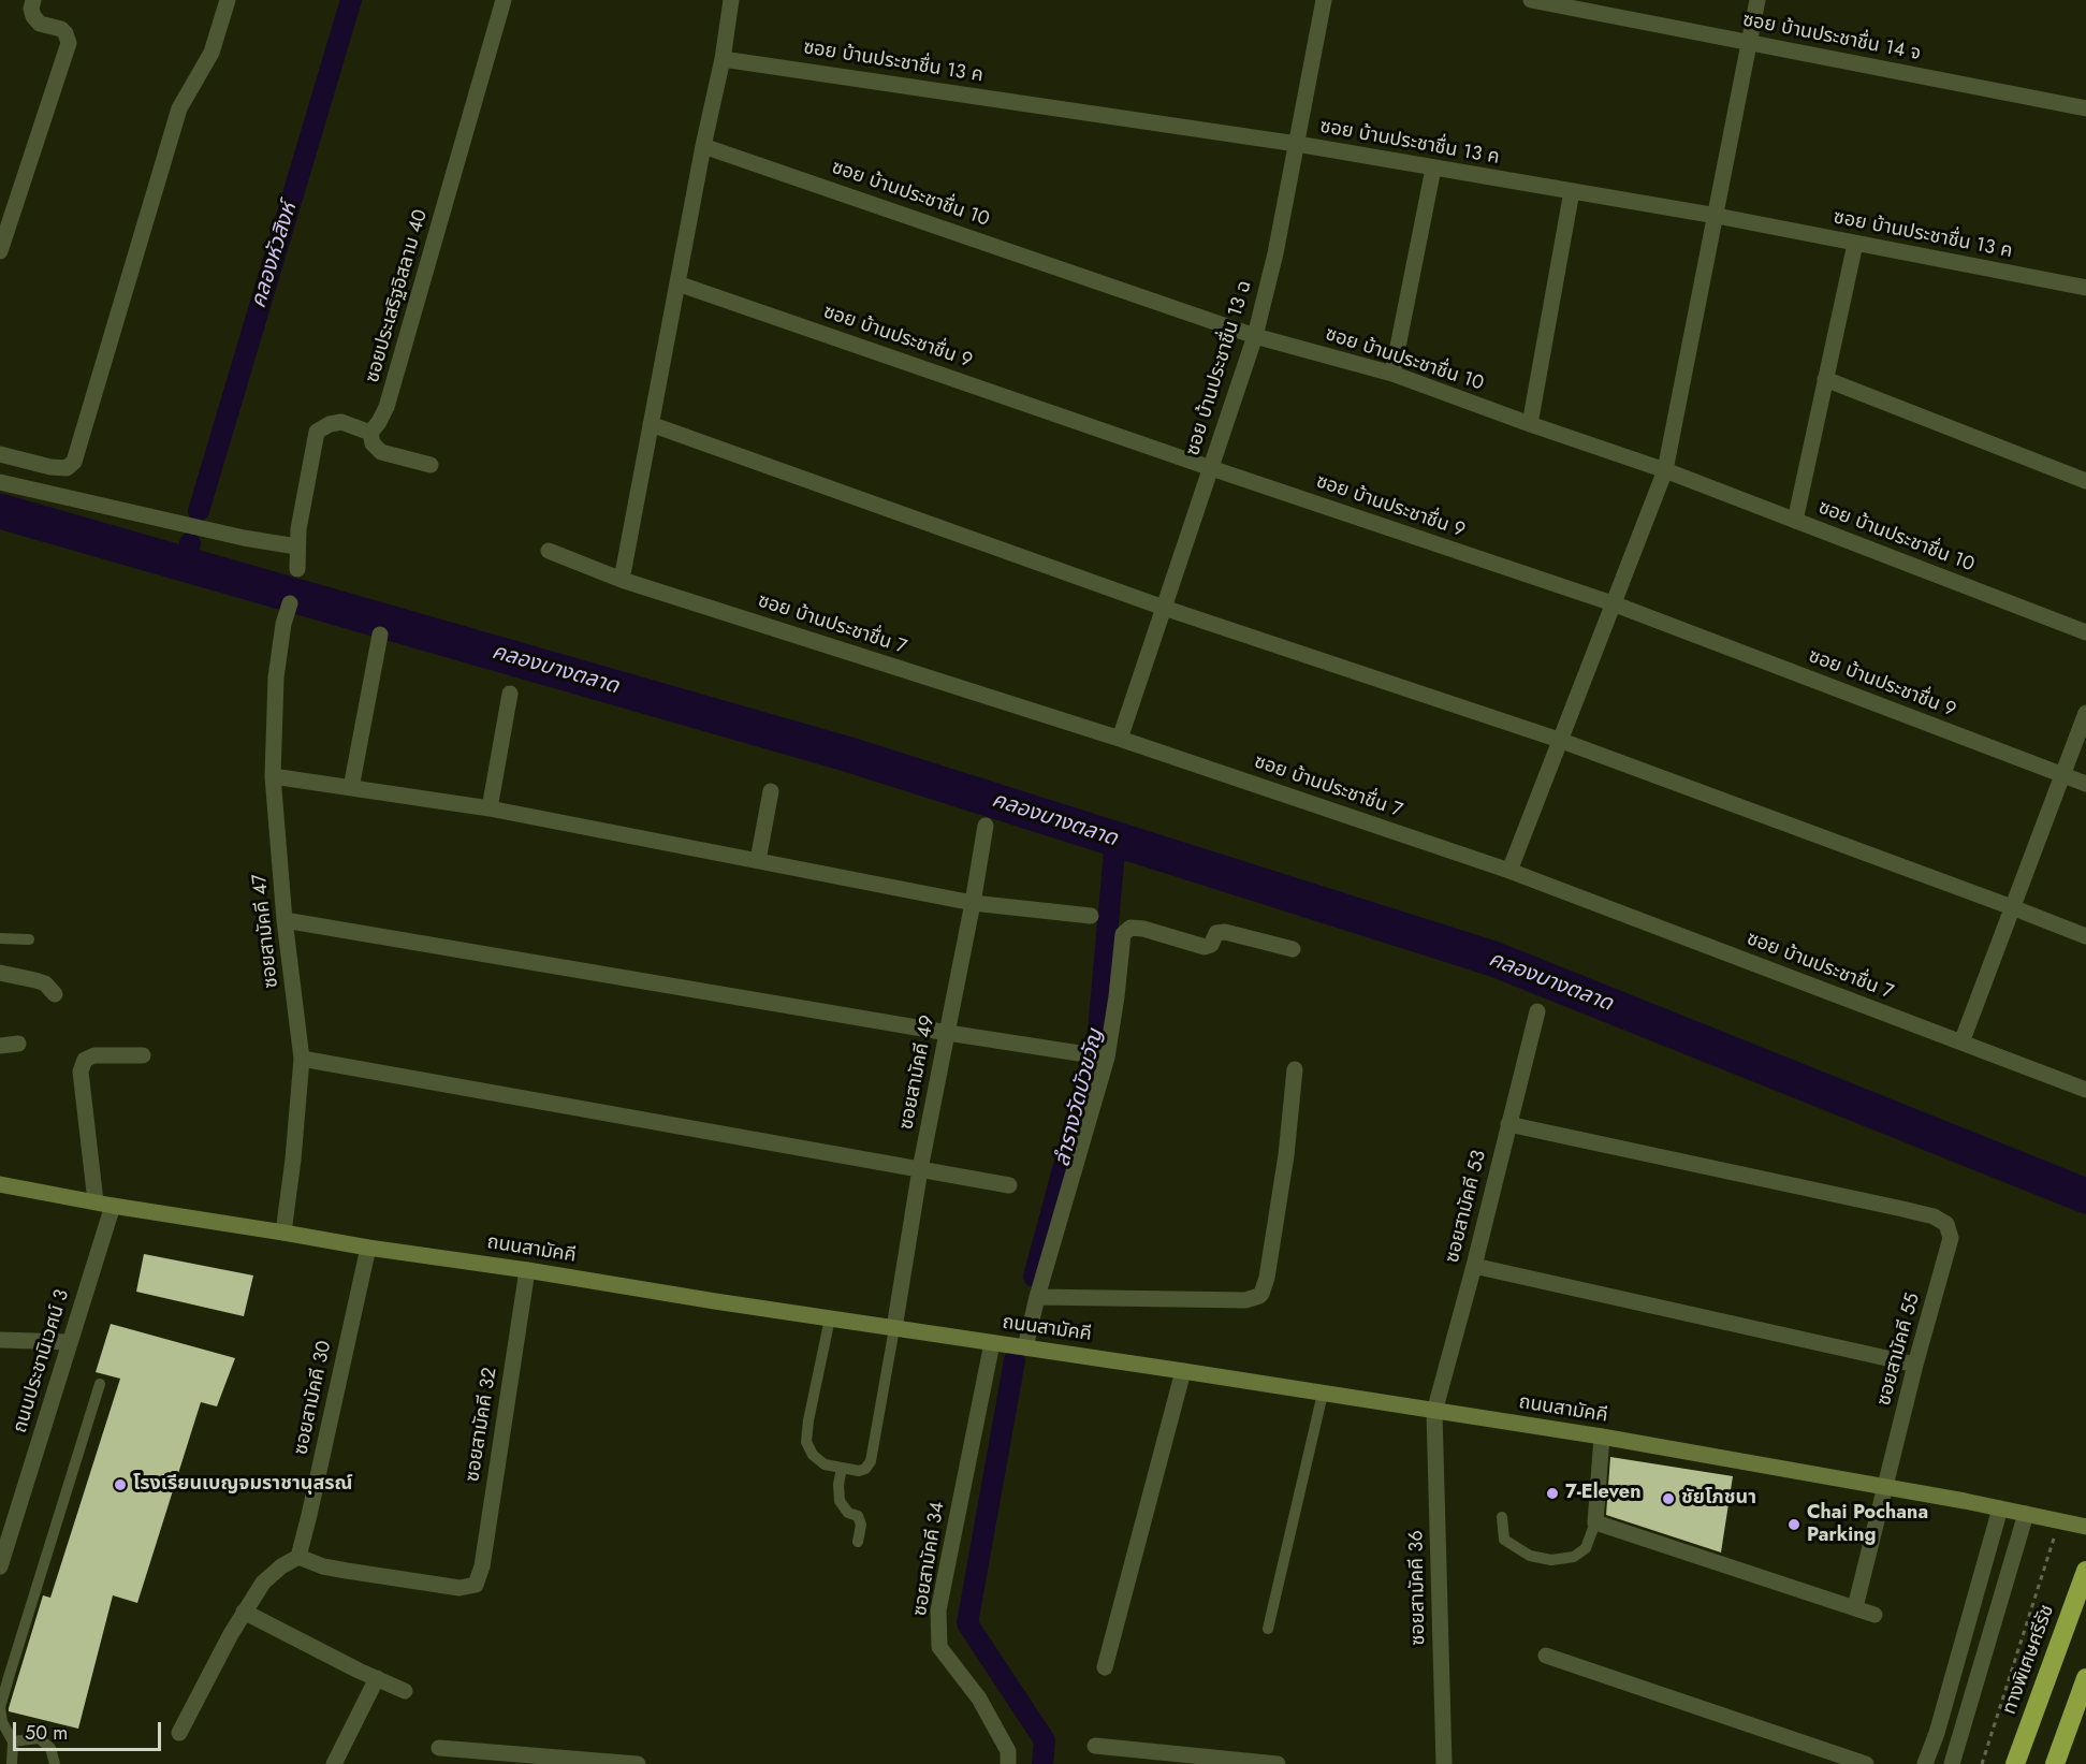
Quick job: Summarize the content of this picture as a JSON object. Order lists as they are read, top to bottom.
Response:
{
  "streets": {
    "highway": ["ทางพิเศษศรีรัช"],
    "main road": ["ถนนสามัคคี"],
    "street": [
      "ซอย บ้านประชาชื่น 14 จ",
      "ซอย บ้านประชาชื่น 13 ค",
      "ซอย บ้านประชาชื่น 10",
      "ซอยประเสริฐอิสลาม 40",
      "ซอย บ้านประชาชื่น 9",
      "ซอย บ้านประชาชื่น 13 ฉ",
      "ซอย บ้านประชาชื่น 7",
      "ซอยสามัคคี 47",
      "ซอยสามัคคี 49",
      "ซอยสามัคคี 53",
      "ซอยสามัคคี 55",
      "ถนนประชานิเวศน์ 3",
      "ซอยสามัคคี 30",
      "ซอยสามัคคี 32",
      "ซอยสามัคคี 34",
      "ซอยสามัคคี 36"
    ]
  },
  "crossings": [
    ["ซอย บ้านประชาชื่น 13 ค", "ซอย บ้านประชาชื่น 13 ฉ"],
    ["ซอย บ้านประชาชื่น 10", "ซอย บ้านประชาชื่น 13 ฉ"],
    ["ซอย บ้านประชาชื่น 9", "ซอย บ้านประชาชื่น 13 ฉ"],
    ["ซอย บ้านประชาชื่น 13 ฉ", "ซอย บ้านประชาชื่น 7"],
    ["ซอยสามัคคี 47", "ถนนสามัคคี"],
    ["ซอยสามัคคี 49", "ถนนสามัคคี"],
    ["ซอยสามัคคี 53", "ถนนสามัคคี"],
    ["ซอยสามัคคี 53", "ซอยสามัคคี 55"],
    ["ซอยสามัคคี 53", "ซอยสามัคคี 36"],
    ["ถนนสามัคคี", "ซอยสามัคคี 55"],
    ["ถนนสามัคคี", "ถนนประชานิเวศน์ 3"],
    ["ถนนสามัคคี", "ซอยสามัคคี 30"],
    ["ถนนสามัคคี", "ซอยสามัคคี 32"],
    ["ถนนสามัคคี", "ซอยสามัคคี 34"],
    ["ถนนสามัคคี", "ซอยสามัคคี 36"],
    ["ซอยสามัคคี 30", "ซอยสามัคคี 32"]
  ],
  "water": ["คลองหัวสิงห์", "คลองบางตลาด", "ลำรางวัดบัวขวัญ"],
  "places": [
    "โรงเรียนเบญจมราชานุสรณ์",
    "7-Eleven",
    "ชัยโภชนา",
    "Chai Pochana Parking"
  ],
  "scale_bar": "50 m"
}
